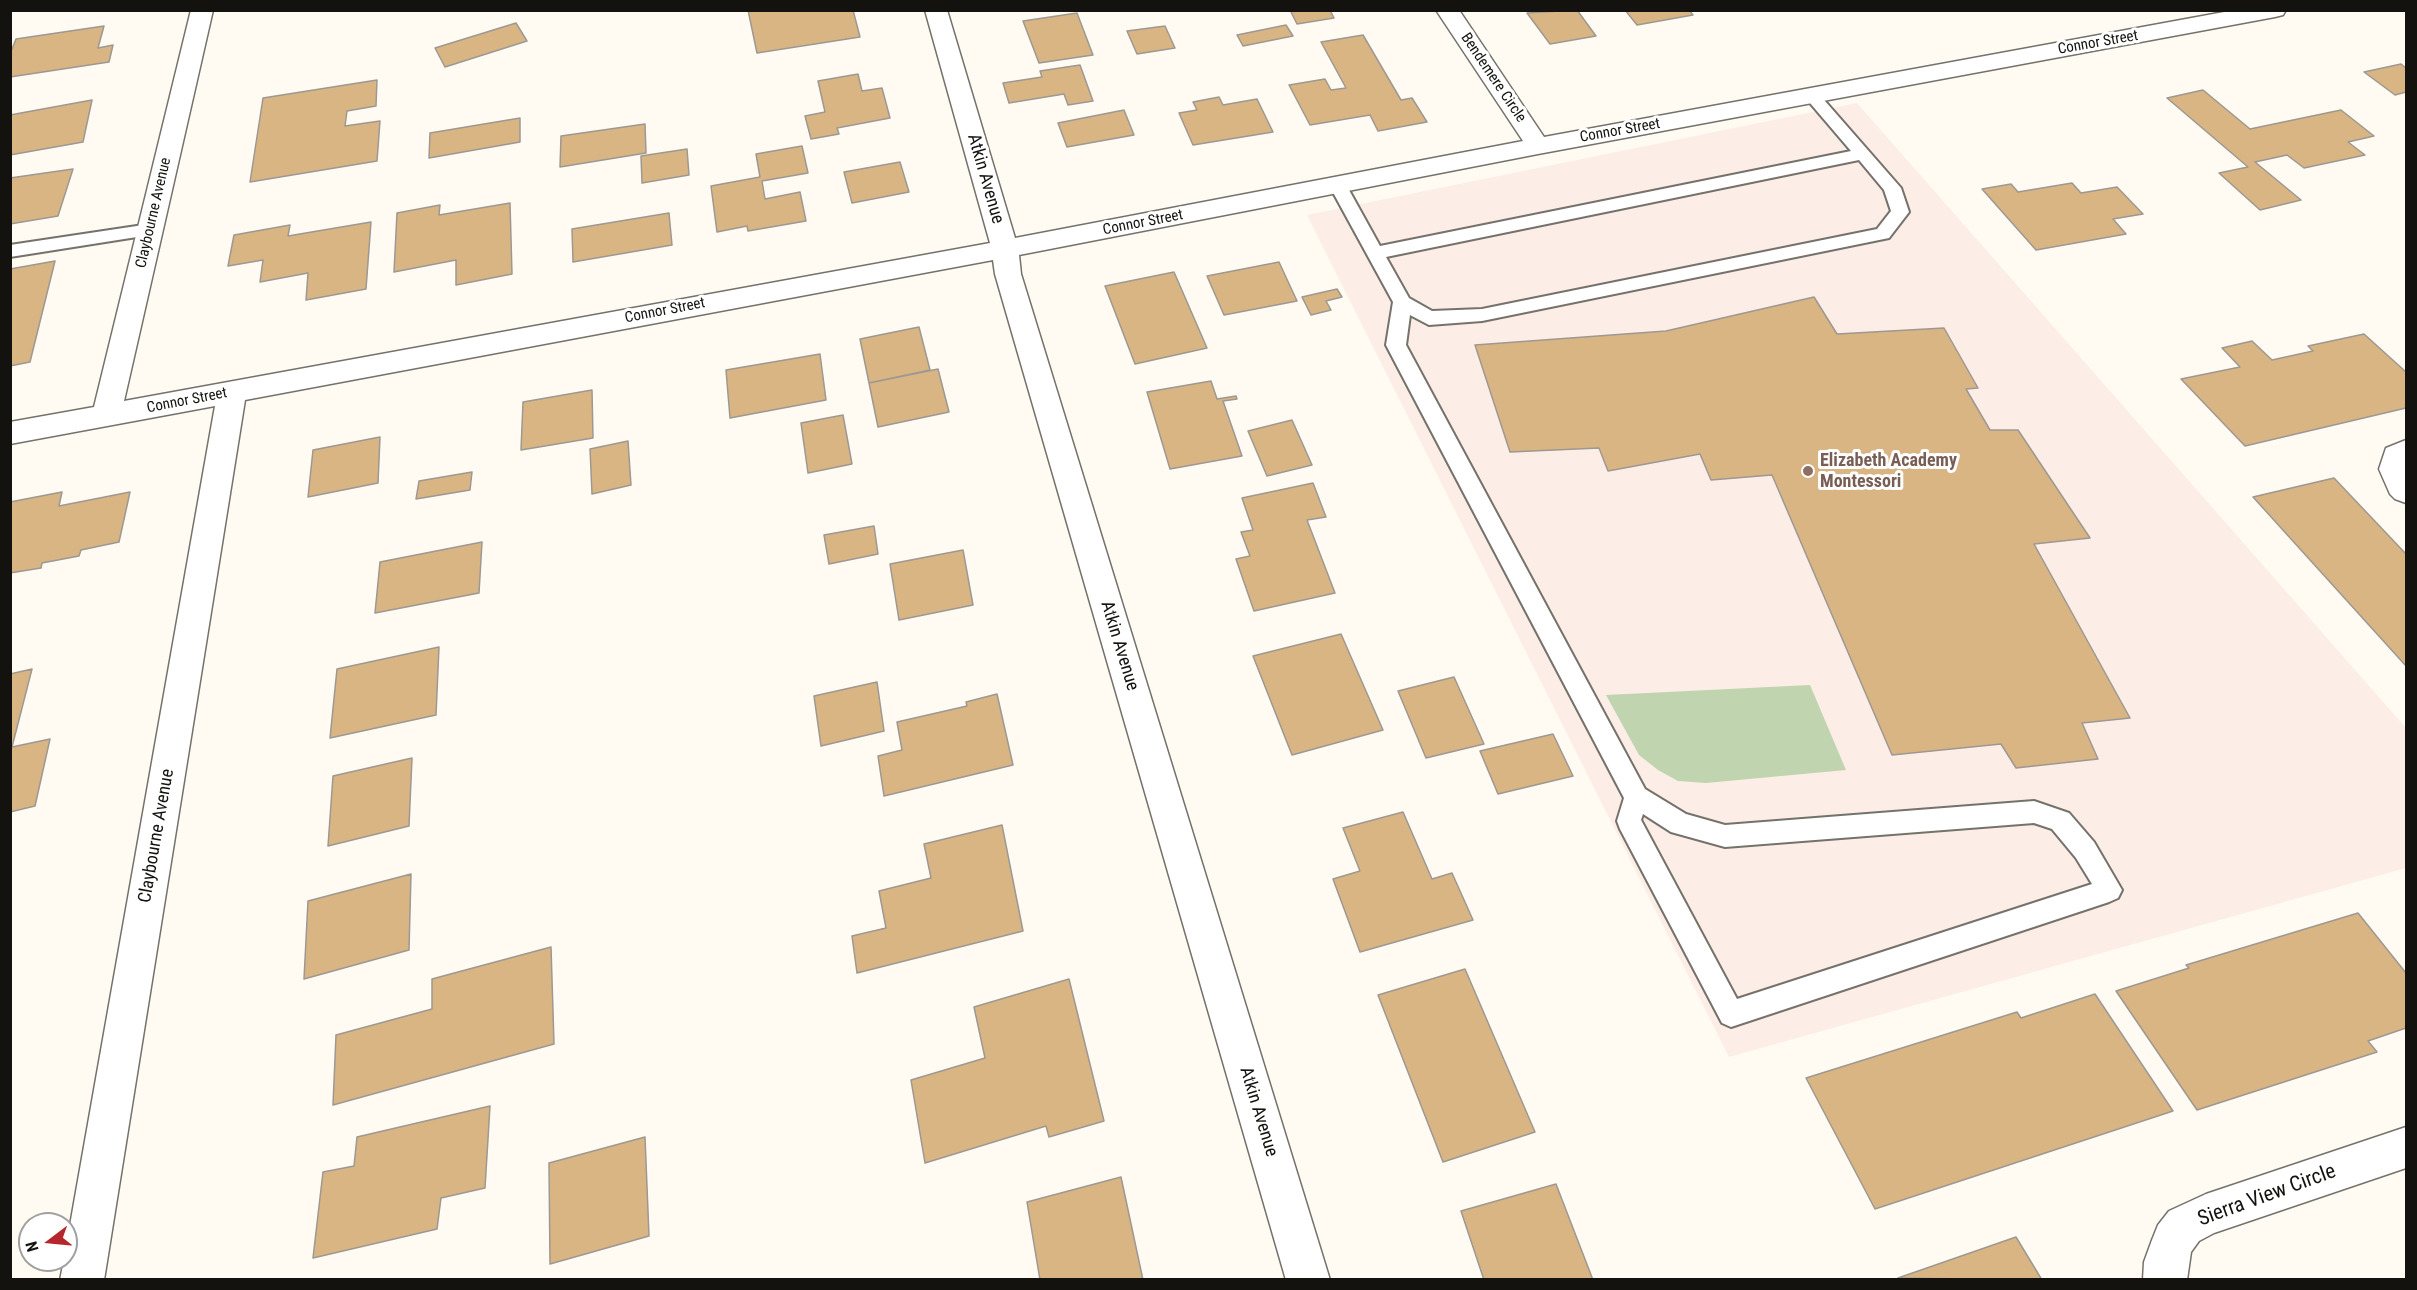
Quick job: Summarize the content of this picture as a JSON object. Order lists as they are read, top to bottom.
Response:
{
  "streets": {
    "street": [
      "Connor Street",
      "Bendemere Circle",
      "Atkin Avenue",
      "Claybourne Avenue",
      "Sierra View Circle"
    ]
  },
  "crossings": [
    ["Connor Street", "Bendemere Circle"],
    ["Connor Street", "Atkin Avenue"],
    ["Connor Street", "Claybourne Avenue"]
  ],
  "places": ["Elizabeth Academy Montessori"],
  "north": "left"
}
